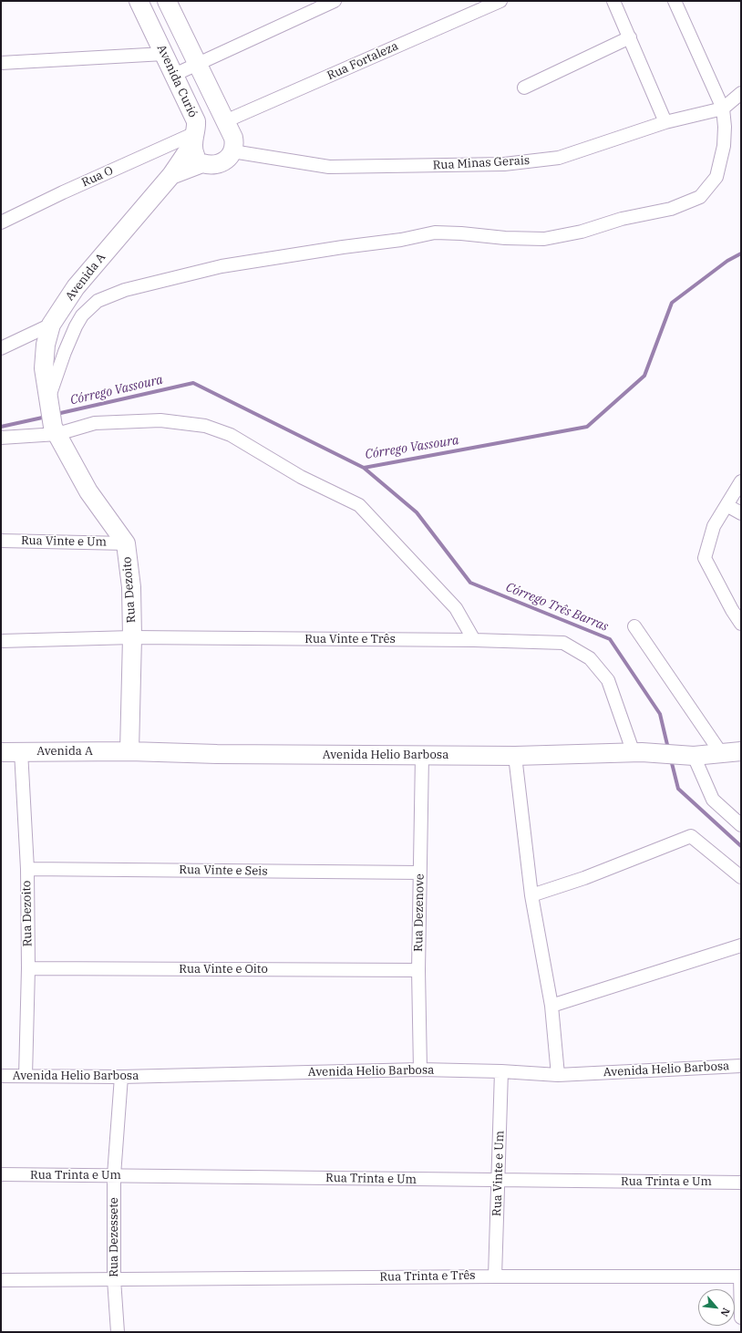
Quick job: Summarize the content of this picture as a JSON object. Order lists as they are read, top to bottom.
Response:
{
  "streets": {
    "main road": [
      "Avenida Curió",
      "Avenida A",
      "Rua Dezoito",
      "Avenida Helio Barbosa"
    ],
    "street": [
      "Rua Fortaleza",
      "Rua Minas Gerais",
      "Rua O",
      "Rua Vinte e Um",
      "Rua Vinte e Três",
      "Rua Vinte e Seis",
      "Rua Dezenove",
      "Rua Vinte e Oito",
      "Rua Trinta e Um",
      "Rua Dezessete",
      "Rua Trinta e Três"
    ]
  },
  "crossings": [
    ["Avenida Curió", "Rua O"],
    ["Avenida Curió", "Avenida A"],
    ["Rua Minas Gerais", "Avenida A"],
    ["Rua O", "Avenida A"],
    ["Avenida A", "Rua Dezoito"],
    ["Avenida A", "Avenida Helio Barbosa"],
    ["Rua Vinte e Um", "Rua Dezoito"],
    ["Rua Vinte e Um", "Avenida Helio Barbosa"],
    ["Rua Vinte e Um", "Rua Trinta e Um"],
    ["Rua Vinte e Um", "Rua Trinta e Três"],
    ["Rua Dezoito", "Rua Vinte e Três"],
    ["Rua Dezoito", "Avenida Helio Barbosa"],
    ["Rua Dezoito", "Rua Vinte e Seis"],
    ["Rua Dezoito", "Rua Vinte e Oito"],
    ["Rua Vinte e Três", "Avenida Helio Barbosa"],
    ["Avenida Helio Barbosa", "Rua Dezenove"],
    ["Avenida Helio Barbosa", "Rua Dezessete"],
    ["Rua Vinte e Seis", "Rua Dezenove"],
    ["Rua Dezenove", "Rua Vinte e Oito"],
    ["Rua Trinta e Um", "Rua Dezessete"],
    ["Rua Dezessete", "Rua Trinta e Três"]
  ],
  "water": ["Córrego Vassoura", "Córrego Três Barras"],
  "north": "bottom right"
}
